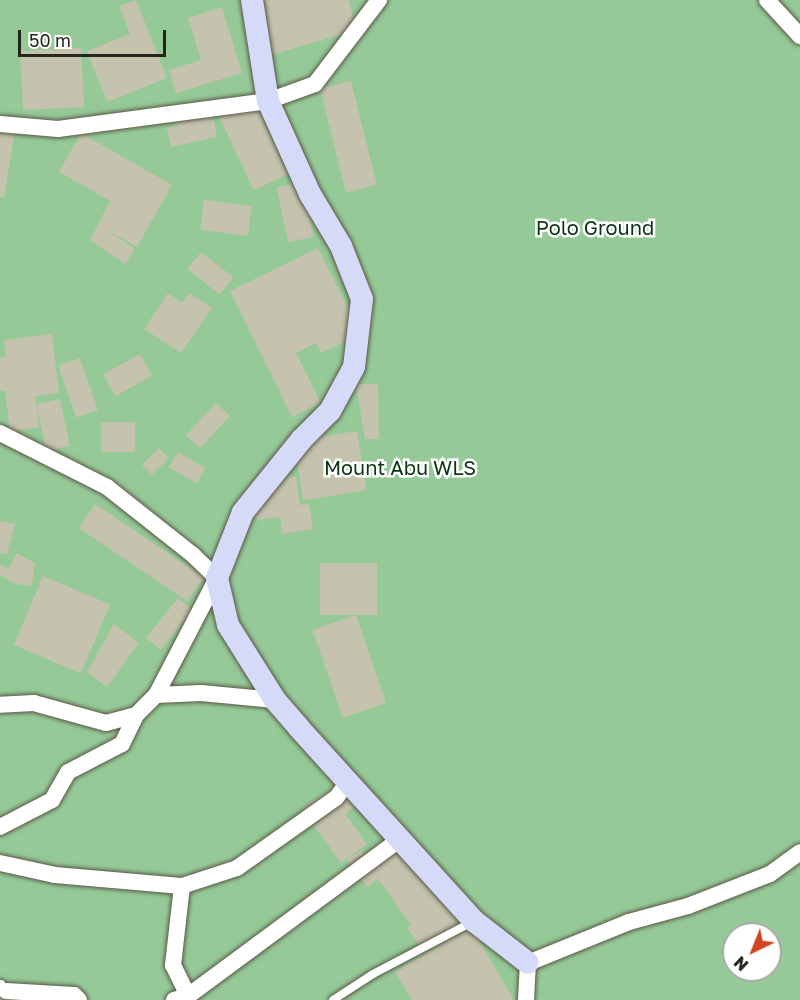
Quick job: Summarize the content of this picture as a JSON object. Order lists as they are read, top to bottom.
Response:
{
  "parks": ["Polo Ground", "Mount Abu WLS"],
  "scale_bar": "50 m",
  "north": "bottom left"
}
